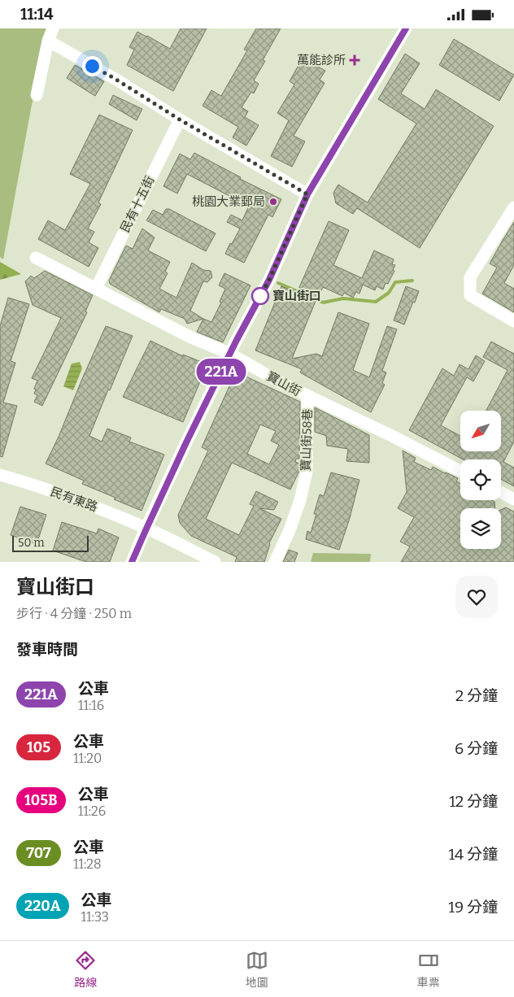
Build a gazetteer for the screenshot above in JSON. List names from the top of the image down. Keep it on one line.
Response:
{"streets":{"street":["民有十五街","寶山街","寶山街58巷","民有東路"]},"crossings":[["民有十五街","寶山街"],["寶山街","寶山街58巷"]],"places":{"health":["萬能診所"],"other":["桃園大業郵局","寶山街口"]},"lines":["bus line 221A"],"scale_bar":"50 m","north":"bottom left","page":{"status":"11:14","on_map":"221A","scale":"50 m","heading":[["寶山街口","步行 · 4 分鐘 · 250 m"],"發車時間"],"list":[{"mark":"221A","name":"公車","note":"11:16","value":"2 分鐘"},{"mark":"105","name":"公車","note":"11:20","value":"6 分鐘"},{"mark":"105B","name":"公車","note":"11:26","value":"12 分鐘"},{"mark":"707","name":"公車","note":"11:28","value":"14 分鐘"},{"mark":"220A","name":"公車","note":"11:33","value":"19 分鐘"}],"tabs":["路線","地圖","車票"]}}
